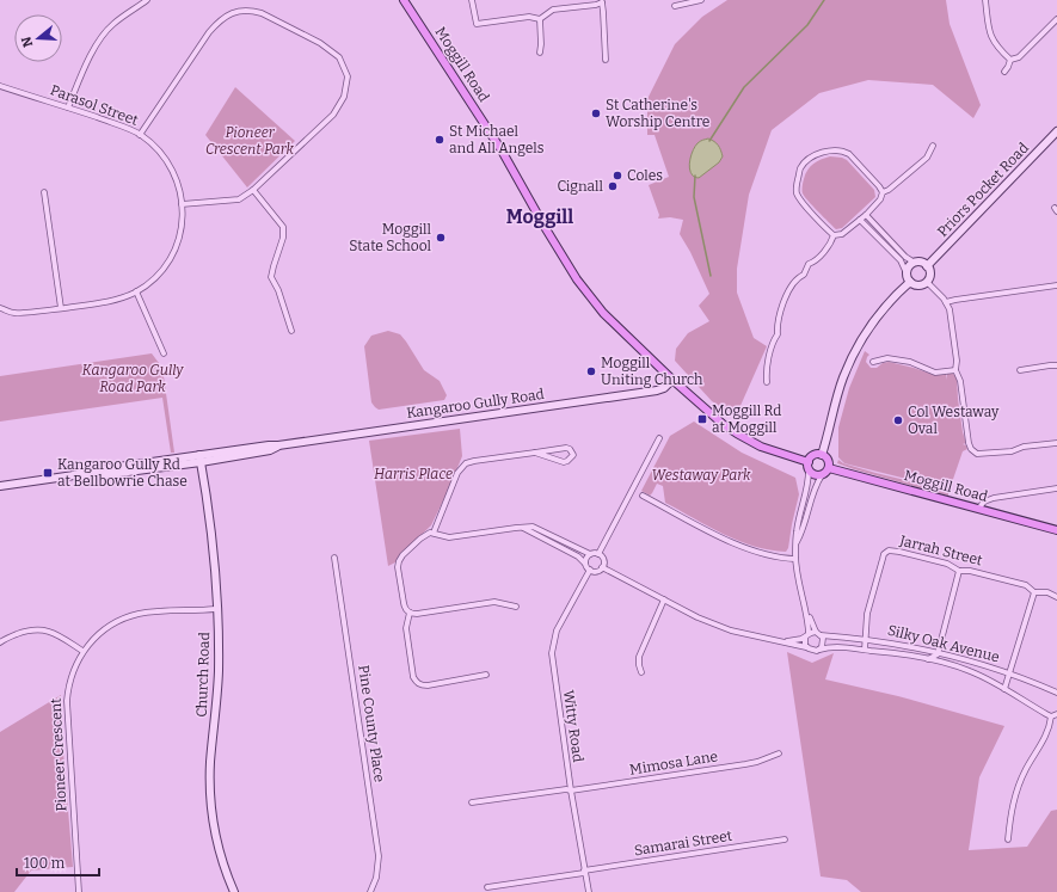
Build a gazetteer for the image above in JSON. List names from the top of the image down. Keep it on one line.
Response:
{"streets":{"main road":["Moggill Road","Priors Pocket Road","Kangaroo Gully Road","Church Road"],"street":["Parasol Street","Jarrah Street","Silky Oak Avenue","Pine County Place","Witty Road","Pioneer Crescent","Mimosa Lane","Samarai Street"]},"crossings":[["Moggill Road","Kangaroo Gully Road"],["Kangaroo Gully Road","Church Road"],["Jarrah Street","Silky Oak Avenue"],["Silky Oak Avenue","Witty Road"],["Church Road","Pioneer Crescent"],["Witty Road","Mimosa Lane"],["Witty Road","Samarai Street"]],"districts":["Moggill"],"parks":["Pioneer Crescent Park","Kangaroo Gully Road Park","Harris Place","Westaway Park"],"places":{"other":["St Catherine's Worship Centre","St Michael and All Angels","Coles","Cignall","Moggill State School","Moggill Uniting Church","Col Westaway Oval"],"transit":["Moggill Rd at Moggill","Kangaroo Gully Rd at Bellbowrie Chase"]},"scale_bar":"100 m","north":"left"}
